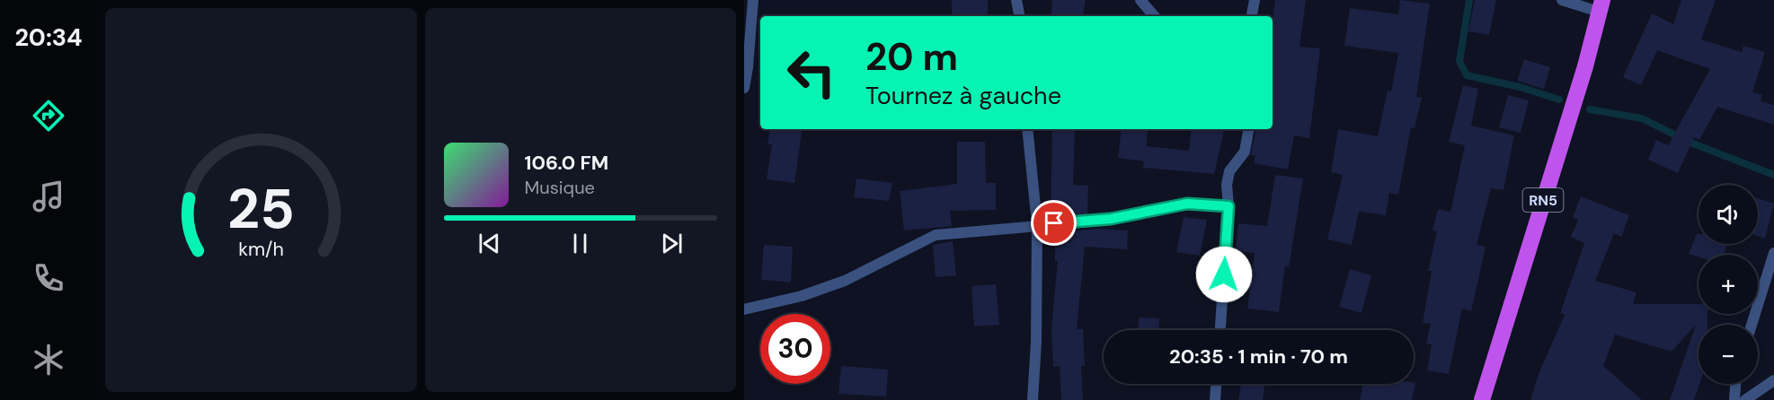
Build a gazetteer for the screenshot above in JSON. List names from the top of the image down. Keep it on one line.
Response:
{"streets":{"highway":["RN5"]},"page":{"tabs":"20:34","turn":["20 m","Tournez à gauche"],"song":["106.0 FM","Musique"],"map_buttons":["+","−"],"limit":"30","trip":"20:35 · 1 min · 70 m","gauge":["25","km/h"]}}
